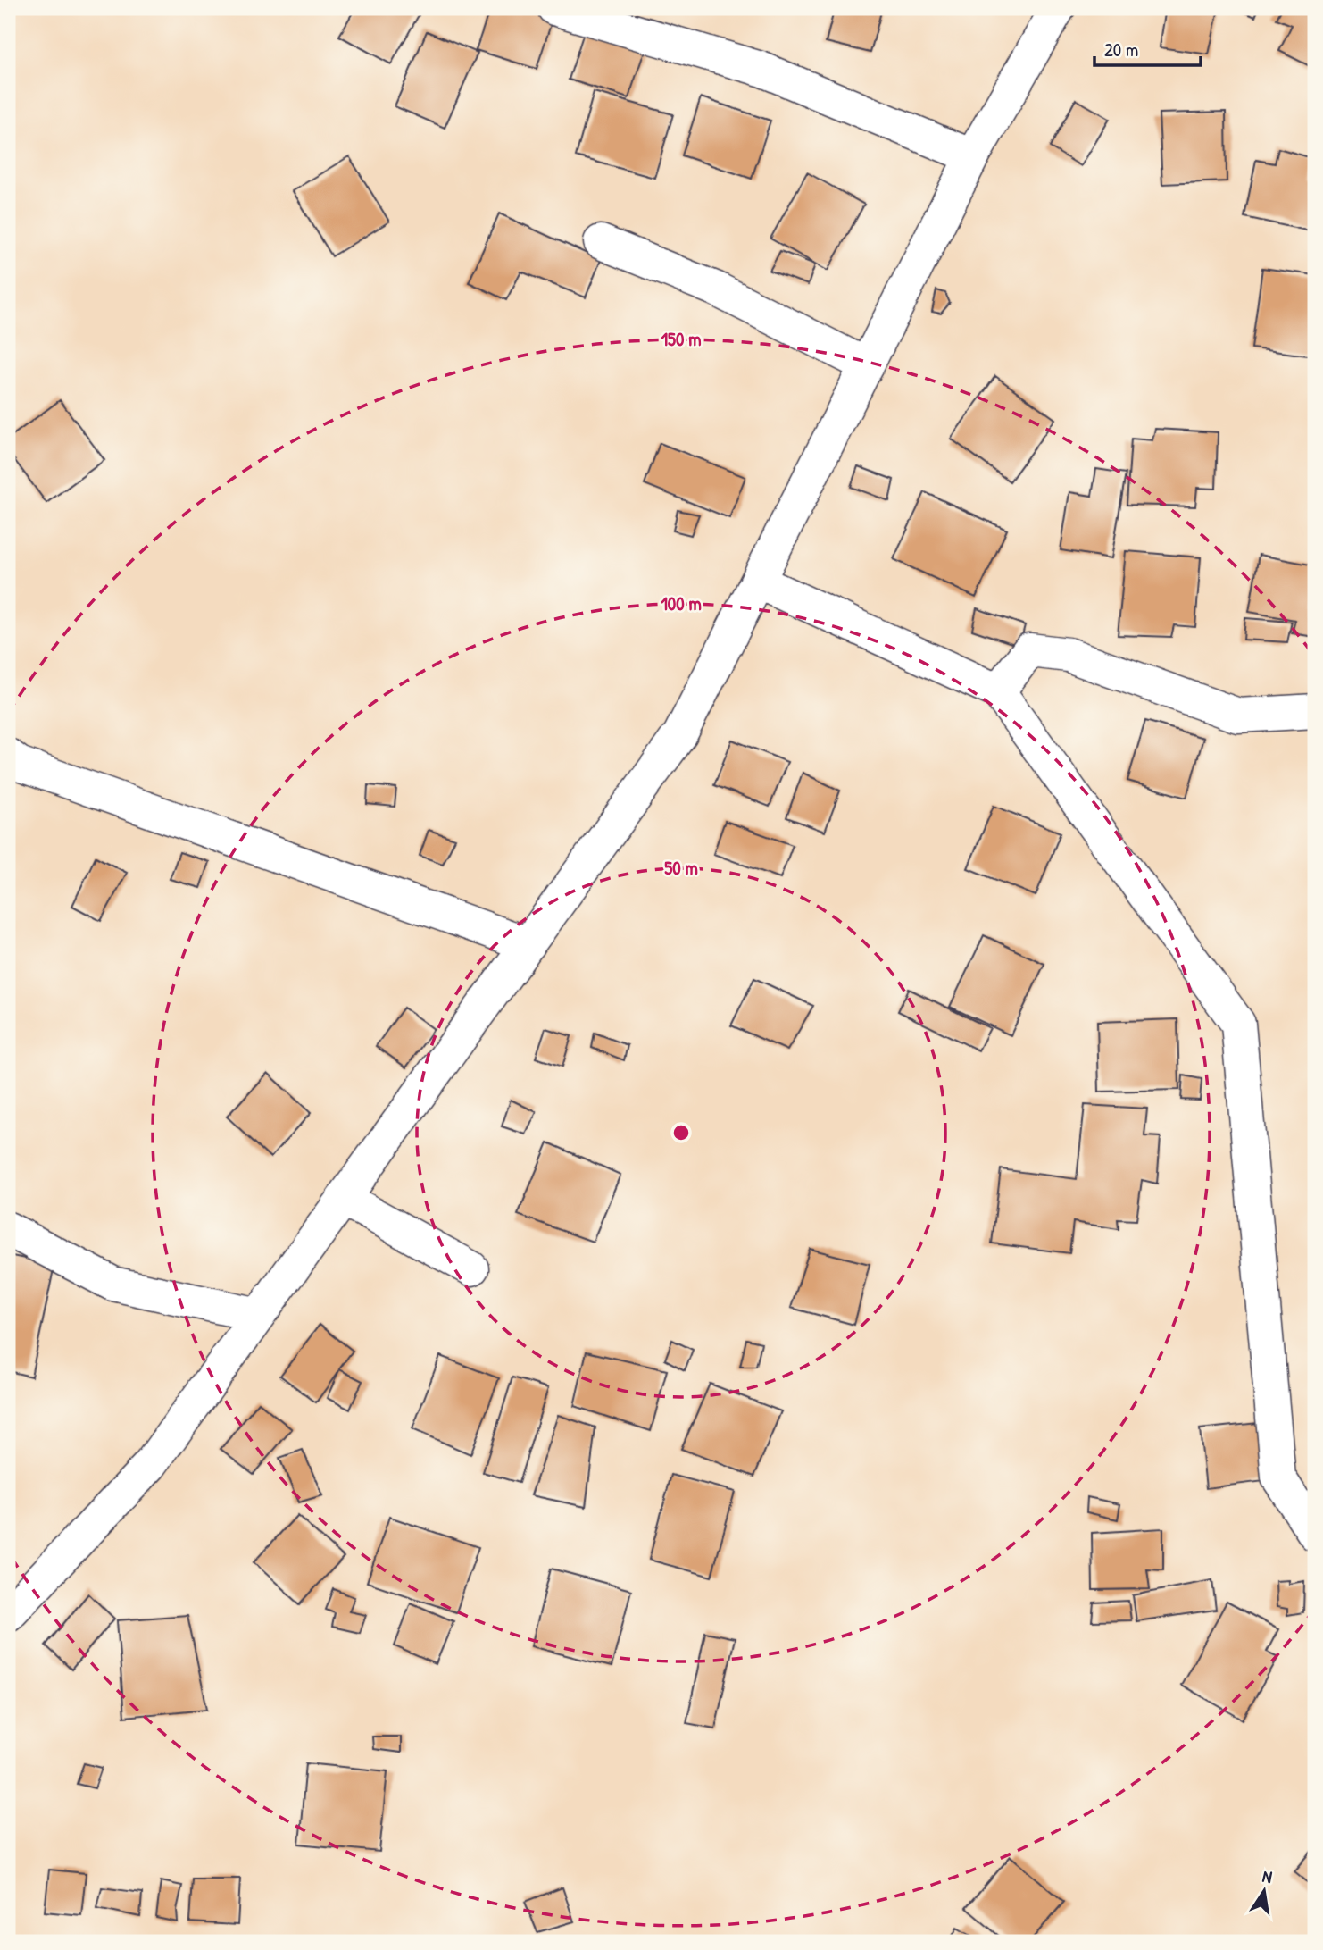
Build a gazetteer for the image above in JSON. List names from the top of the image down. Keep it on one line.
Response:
{"scale_bar":"20 m","north":"top","rings":["150 m","100 m","50 m"]}
